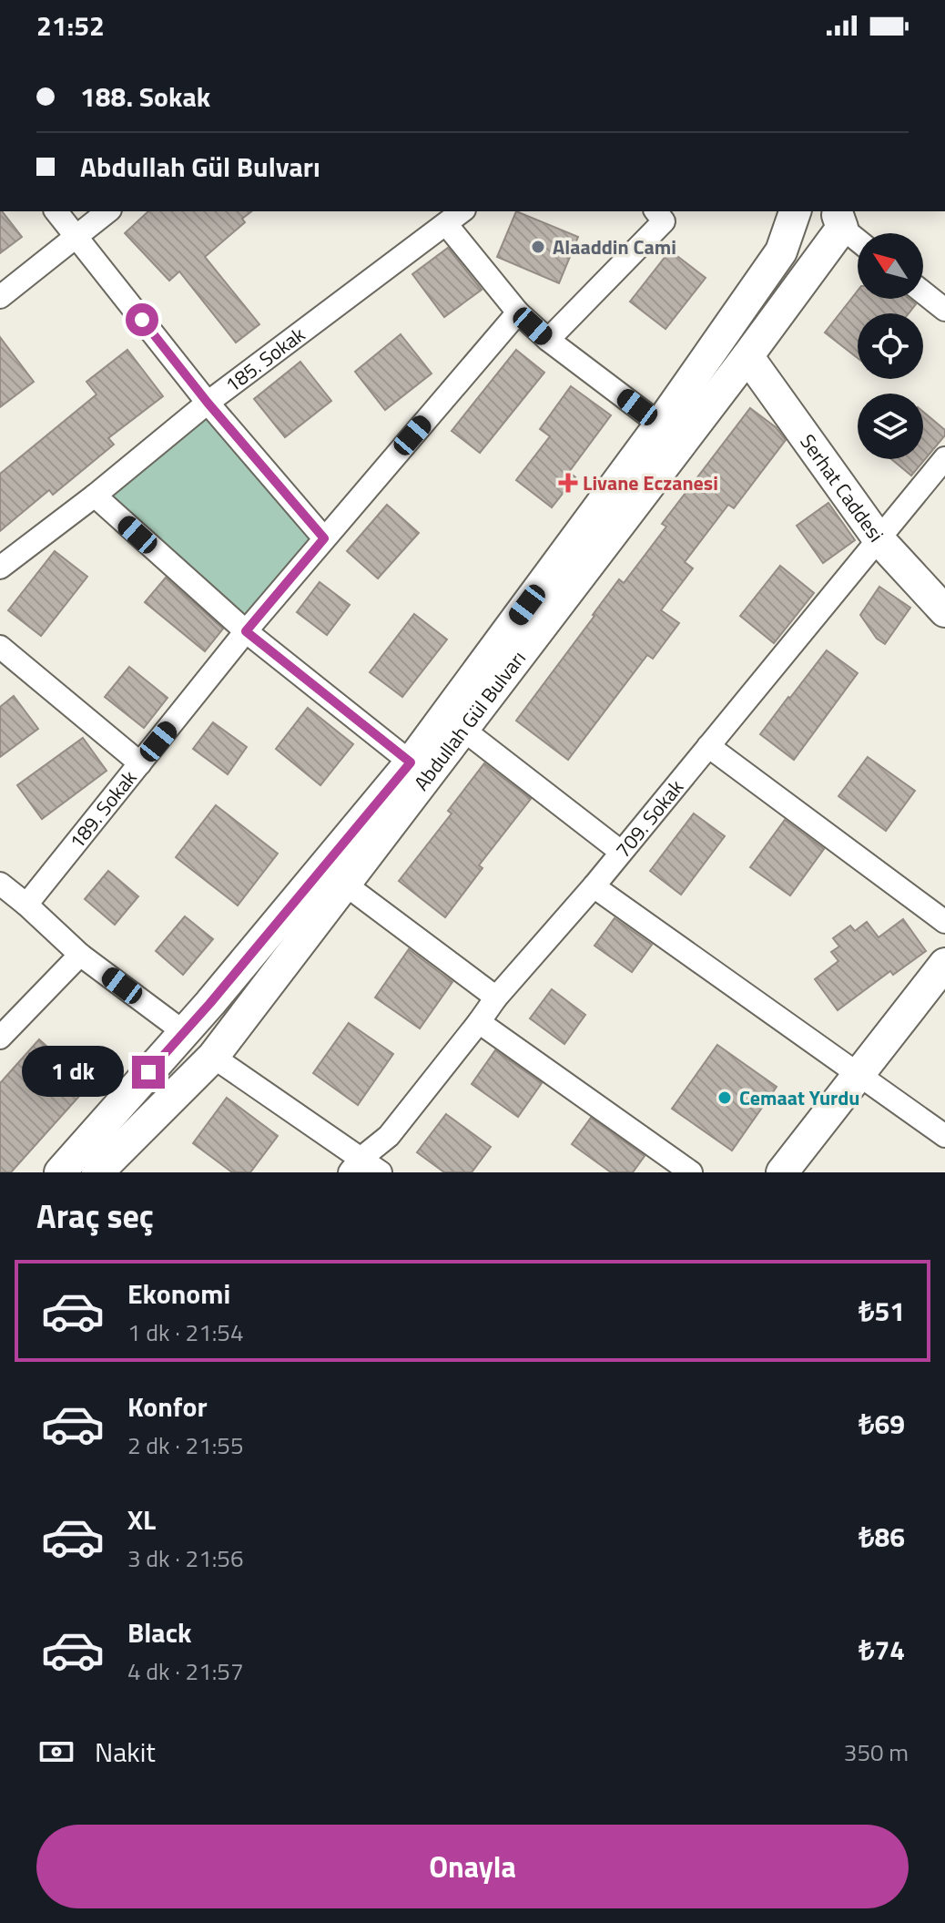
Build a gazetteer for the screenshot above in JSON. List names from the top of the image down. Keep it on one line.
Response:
{"streets":{"main road":["Serhat Caddesi","Abdullah Gül Bulvarı"],"street":["185. Sokak","189. Sokak","709. Sokak"]},"crossings":[["Serhat Caddesi","Abdullah Gül Bulvarı"],["Serhat Caddesi","709. Sokak"]],"places":{"other":["Alaaddin Cami","Cemaat Yurdu"],"health":["Livane Eczanesi"]},"north":"top left","page":{"status":"21:52","banner":["188. Sokak","Abdullah Gül Bulvarı"],"bubble":"1 dk","heading":"Araç seç","list":[{"name":"Ekonomi","note":"1 dk · 21:54","value":"₺51"},{"name":"Konfor","note":"2 dk · 21:55","value":"₺69"},{"name":"XL","note":"3 dk · 21:56","value":"₺86"},{"name":"Black","note":"4 dk · 21:57","value":"₺74"}],"pay":["Nakit","350 m"],"buttons":"Onayla"}}
